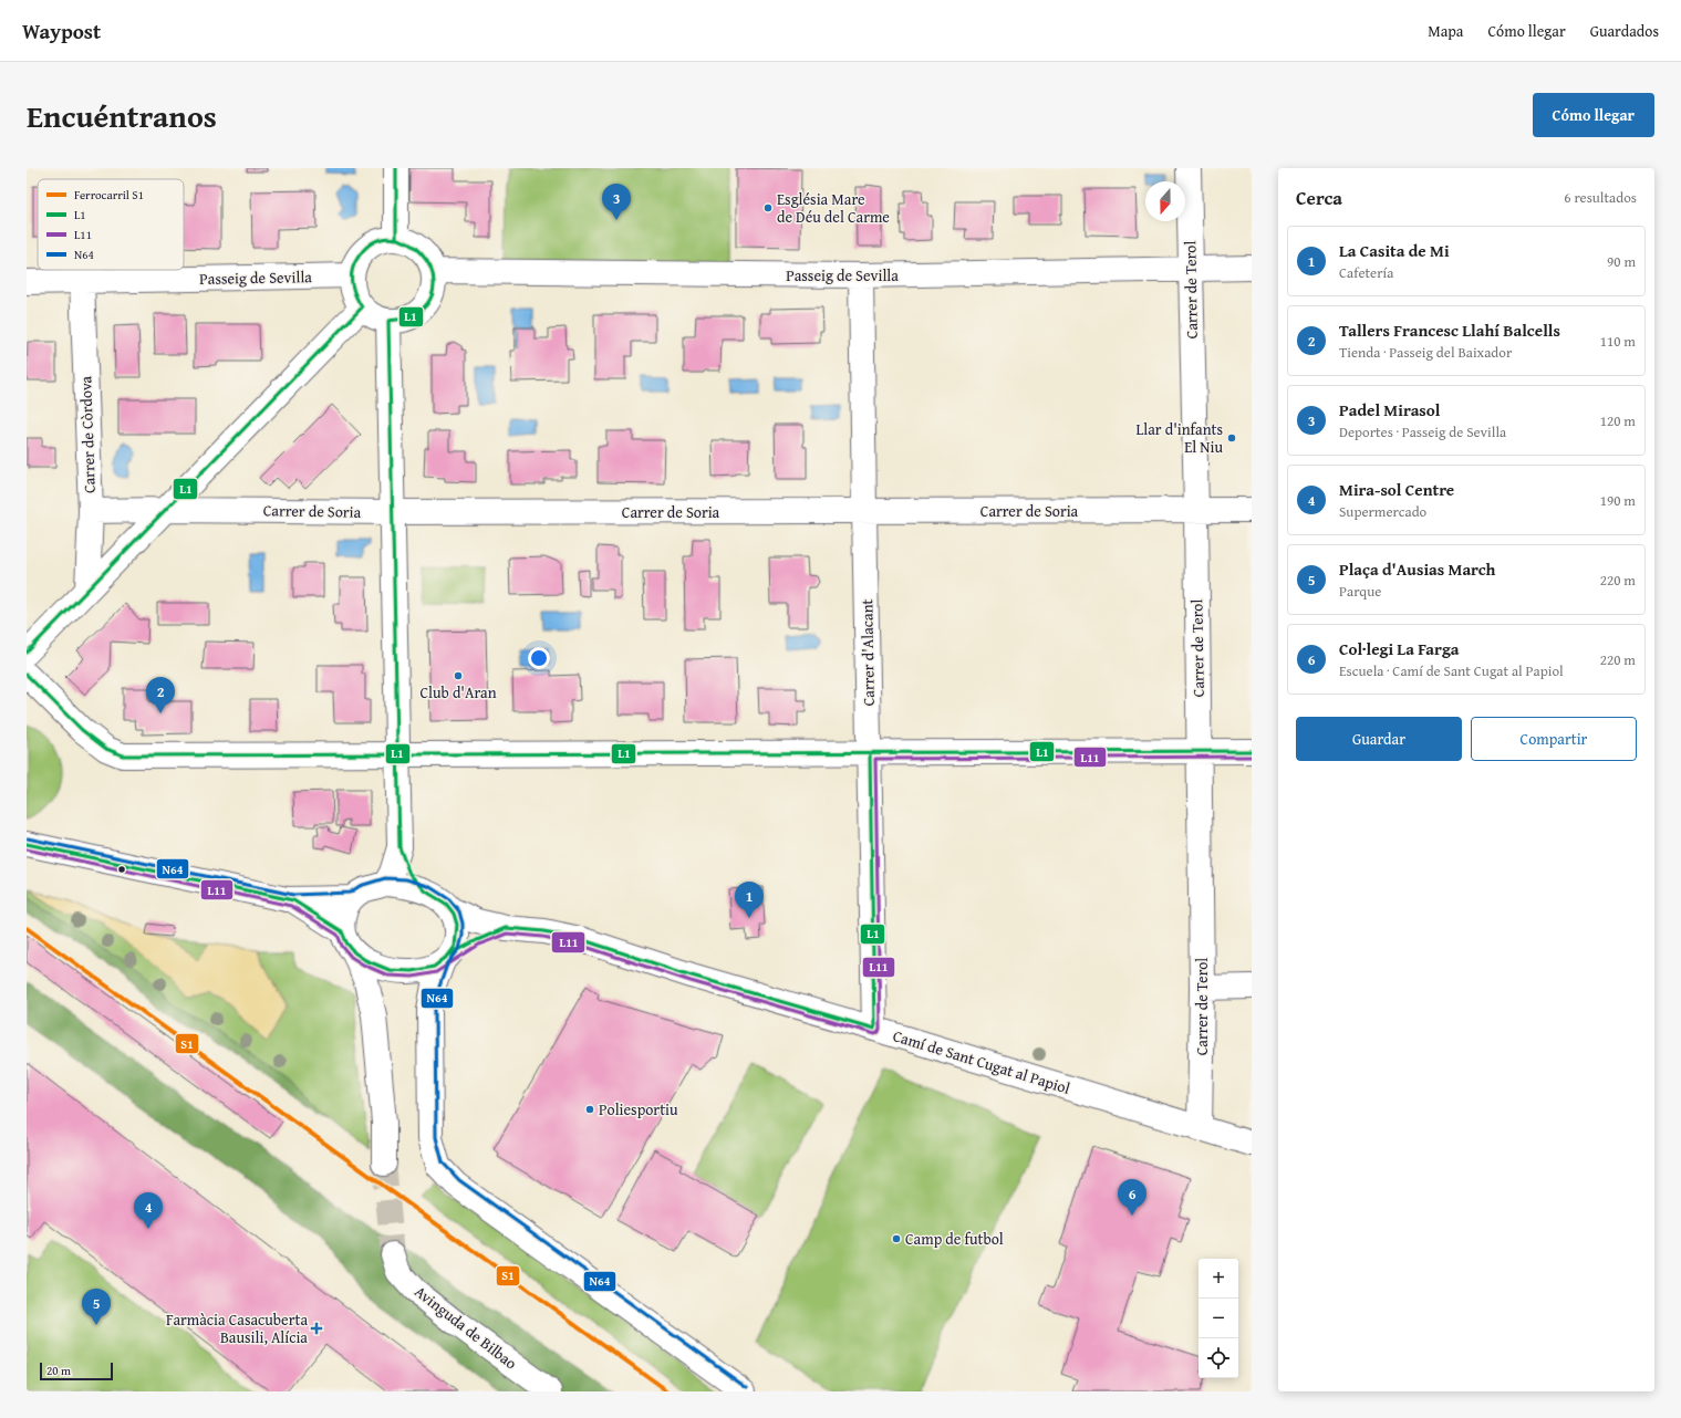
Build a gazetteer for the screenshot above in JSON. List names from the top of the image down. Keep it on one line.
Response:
{"streets":{"street":["Passeig de Sevilla","Carrer de Terol","Carrer de Còrdova","Carrer de Soria","Carrer d'Alacant","Camí de Sant Cugat al Papiol","Avinguda de Bilbao"]},"crossings":[["Passeig de Sevilla","Carrer de Terol"],["Passeig de Sevilla","Carrer de Còrdova"],["Passeig de Sevilla","Carrer d'Alacant"],["Carrer de Terol","Carrer de Soria"],["Carrer de Terol","Camí de Sant Cugat al Papiol"],["Carrer de Còrdova","Carrer de Soria"],["Carrer de Soria","Carrer d'Alacant"],["Carrer d'Alacant","Camí de Sant Cugat al Papiol"]],"places":{"other":["Església Mare de Déu del Carme","Llar d'infants El Niu","Club d'Aran","Poliesportiu","Camp de futbol"],"health":["Farmàcia Casacuberta Bausili, Alícia"]},"lines":["transit line L1","transit line L11","transit line N64","rail line S1"],"legend":["Ferrocarril S1","L1","L11","N64"],"scale_bar":"20 m","north":"bottom","page":{"header":"Waypost","nav":["Mapa","Cómo llegar","Guardados"],"title":"Encuéntranos","buttons":["Cómo llegar",["Guardar","Compartir"]],"heading":["Cerca","6 resultados"],"pins":["3","2","1","6","4","5"],"list":[{"mark":"1","name":"La Casita de Mi","note":"Cafetería","value":"90 m"},{"mark":"2","name":"Tallers Francesc Llahí Balcells","note":"Tienda · Passeig del Baixador","value":"110 m"},{"mark":"3","name":"Padel Mirasol","note":"Deportes · Passeig de Sevilla","value":"120 m"},{"mark":"4","name":"Mira-sol Centre","note":"Supermercado","value":"190 m"},{"mark":"5","name":"Plaça d'Ausias March","note":"Parque","value":"220 m"},{"mark":"6","name":"Col·legi La Farga","note":"Escuela · Camí de Sant Cugat al Papiol","value":"220 m"}],"map_buttons":["+","−"],"scale":"20 m"}}
